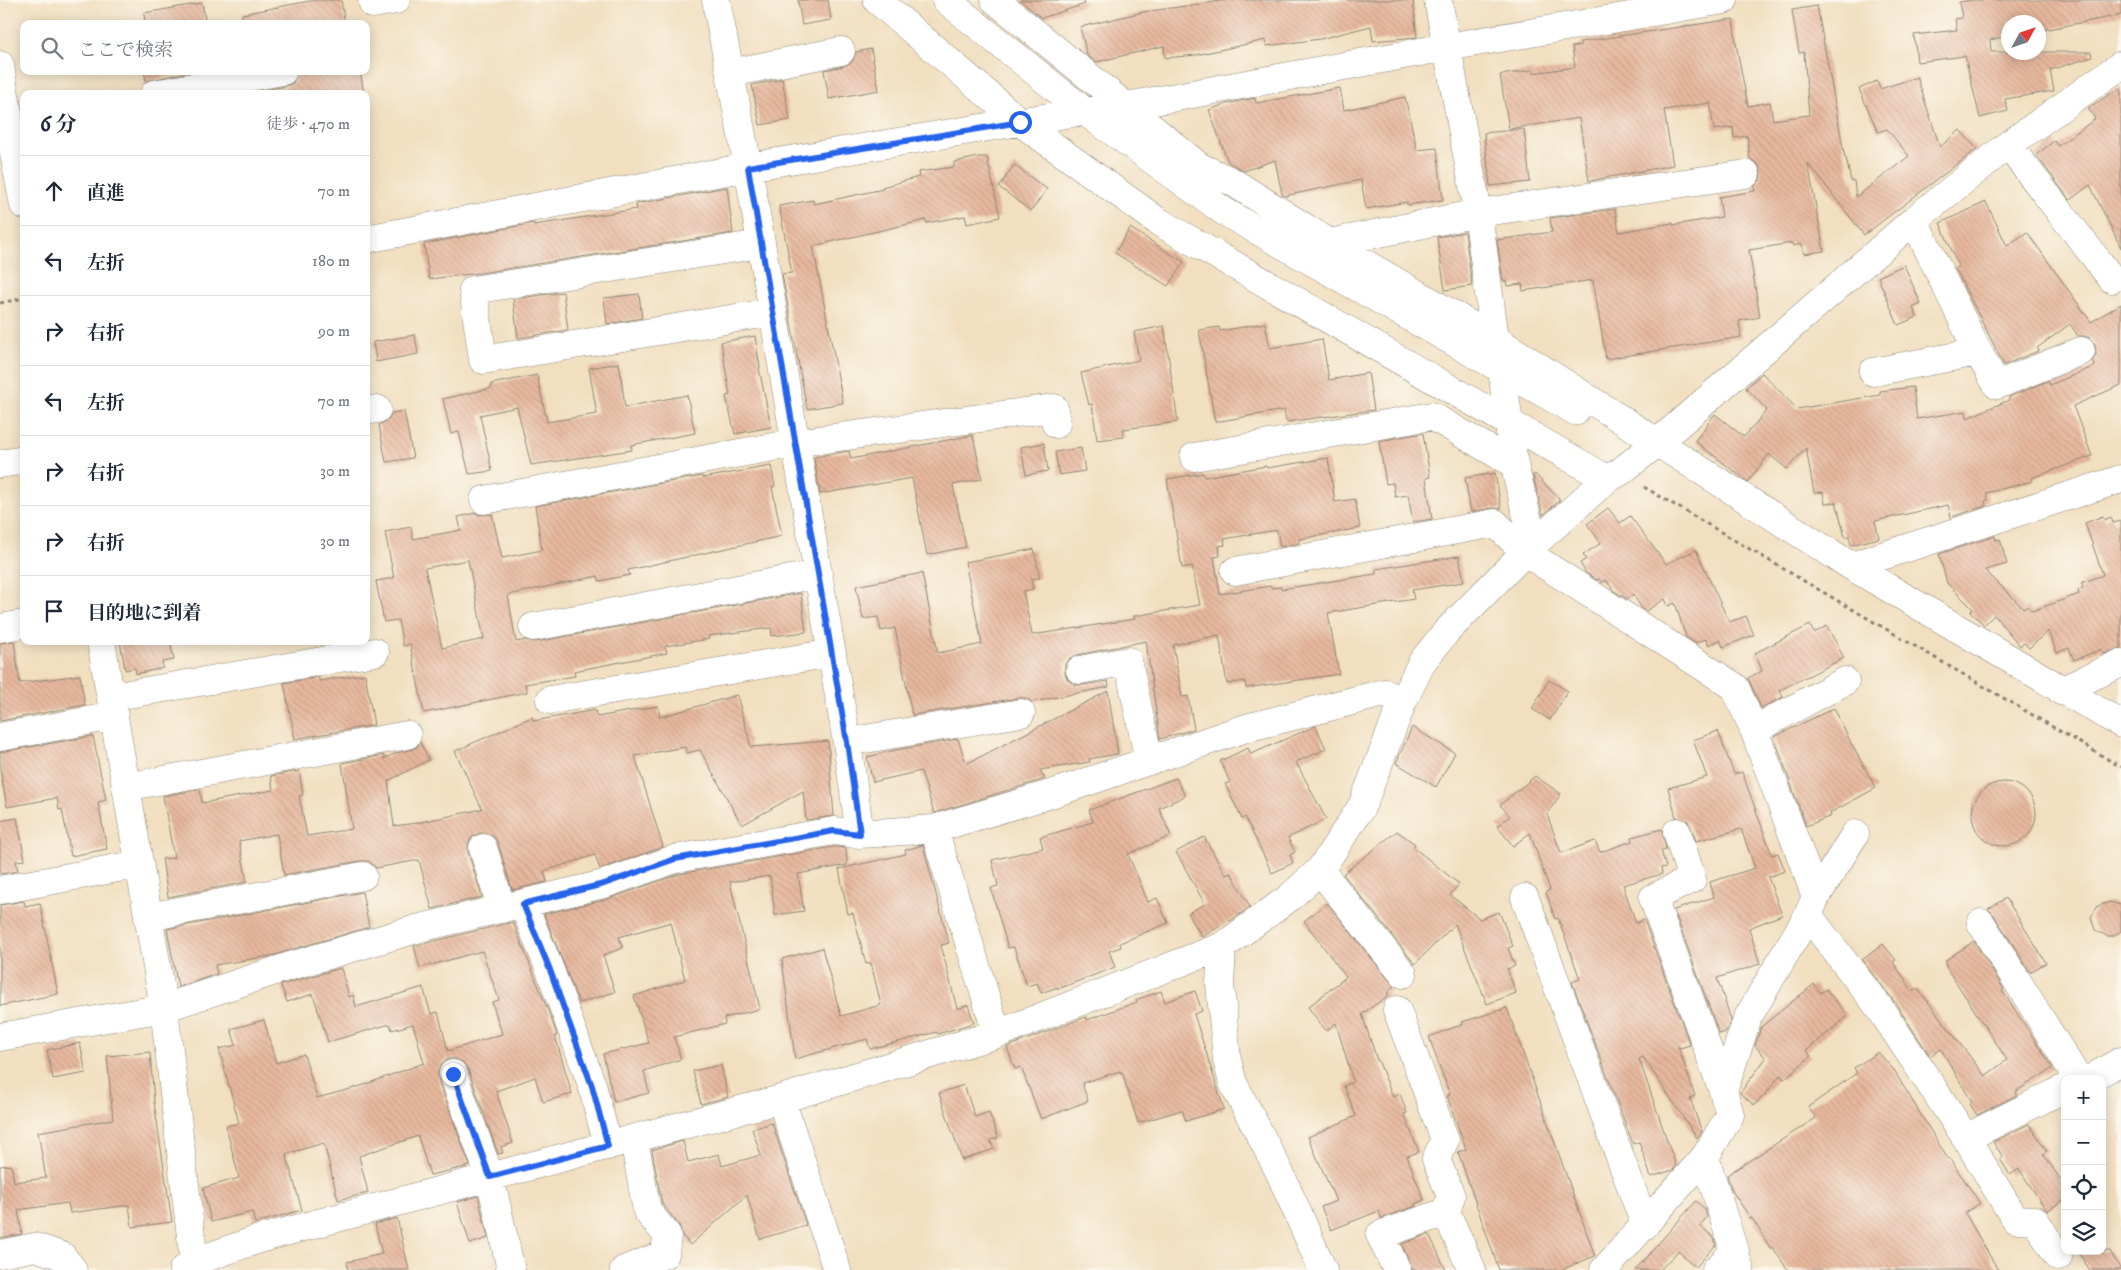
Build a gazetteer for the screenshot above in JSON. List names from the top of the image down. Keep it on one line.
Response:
{"north":"top right","page":{"search":"ここで検索","heading":["6 分","徒歩 · 470 m"],"list":[["直進","70 m"],["左折","180 m"],["右折","90 m"],["左折","70 m"],["右折","30 m"],["右折","30 m"],"目的地に到着"],"map_buttons":["+","−"]}}
